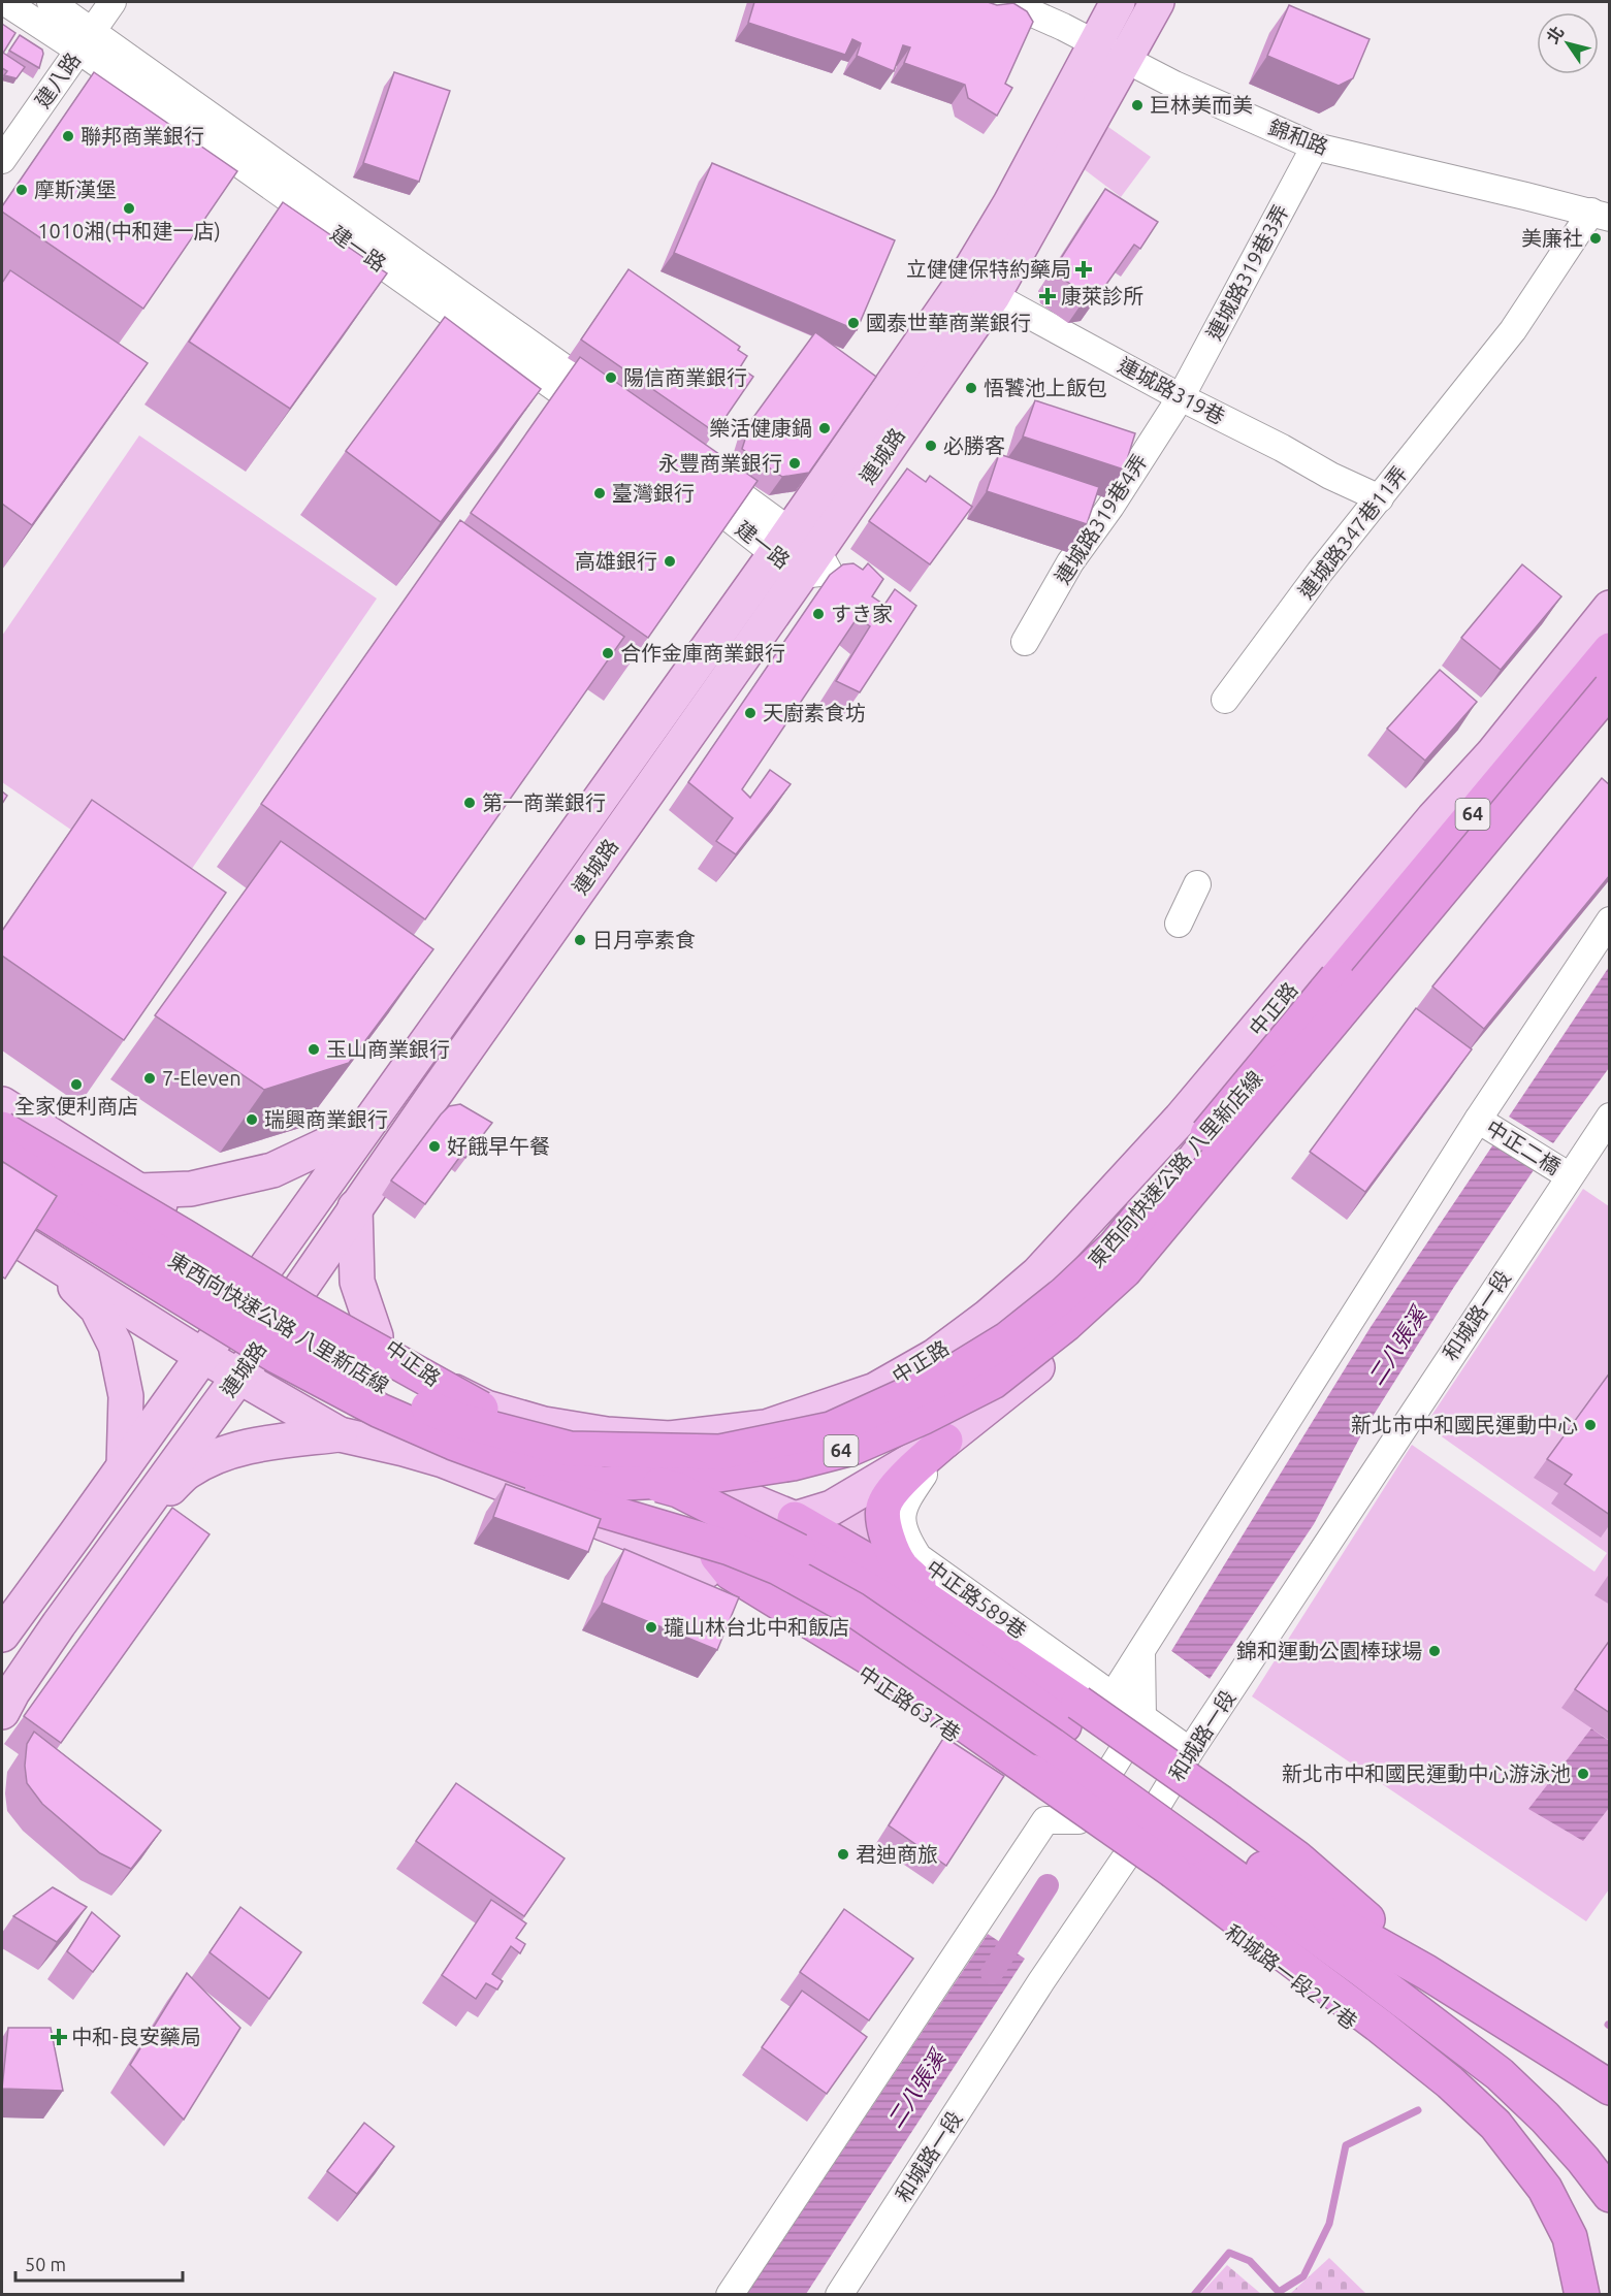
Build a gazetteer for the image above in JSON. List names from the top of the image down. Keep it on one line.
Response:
{"streets":{"highway":["64","東西向快速公路 八里新店線"],"main road":["連城路","中正路"],"street":["建八路","錦和路","建一路","連城路319巷3弄","連城路319巷","連城路319巷4弄","連城路347巷11弄","中正二橋","和城路一段","中正路589巷","中正路637巷","和城路一段217巷"]},"crossings":[["建八路","建一路"],["錦和路","連城路319巷3弄"],["錦和路","連城路"],["錦和路","連城路347巷11弄"],["建一路","連城路"],["連城路319巷3弄","連城路319巷"],["連城路319巷3弄","連城路319巷4弄"],["連城路319巷","連城路"],["連城路319巷","連城路319巷4弄"],["連城路319巷","連城路347巷11弄"],["連城路","中正路"],["中正二橋","和城路一段"],["和城路一段","中正路589巷"],["和城路一段","中正路637巷"],["和城路一段","和城路一段217巷"],["中正路637巷","和城路一段217巷"]],"water":["二八張溪"],"places":{"other":["巨林美而美","聯邦商業銀行","摩斯漢堡","1010湘(中和建一店)","美廉社","國泰世華商業銀行","陽信商業銀行","悟饕池上飯包","樂活健康鍋","必勝客","永豐商業銀行","臺灣銀行","高雄銀行","すき家","合作金庫商業銀行","天廚素食坊","第一商業銀行","日月亭素食","玉山商業銀行","7-Eleven","全家便利商店","瑞興商業銀行","好餓早午餐","新北市中和國民運動中心","瓏山林台北中和飯店","錦和運動公園棒球場","新北市中和國民運動中心游泳池","君迪商旅"],"health":["立健健保特約藥局","康萊診所","中和-良安藥局"]},"scale_bar":"50 m","north":"top left"}
